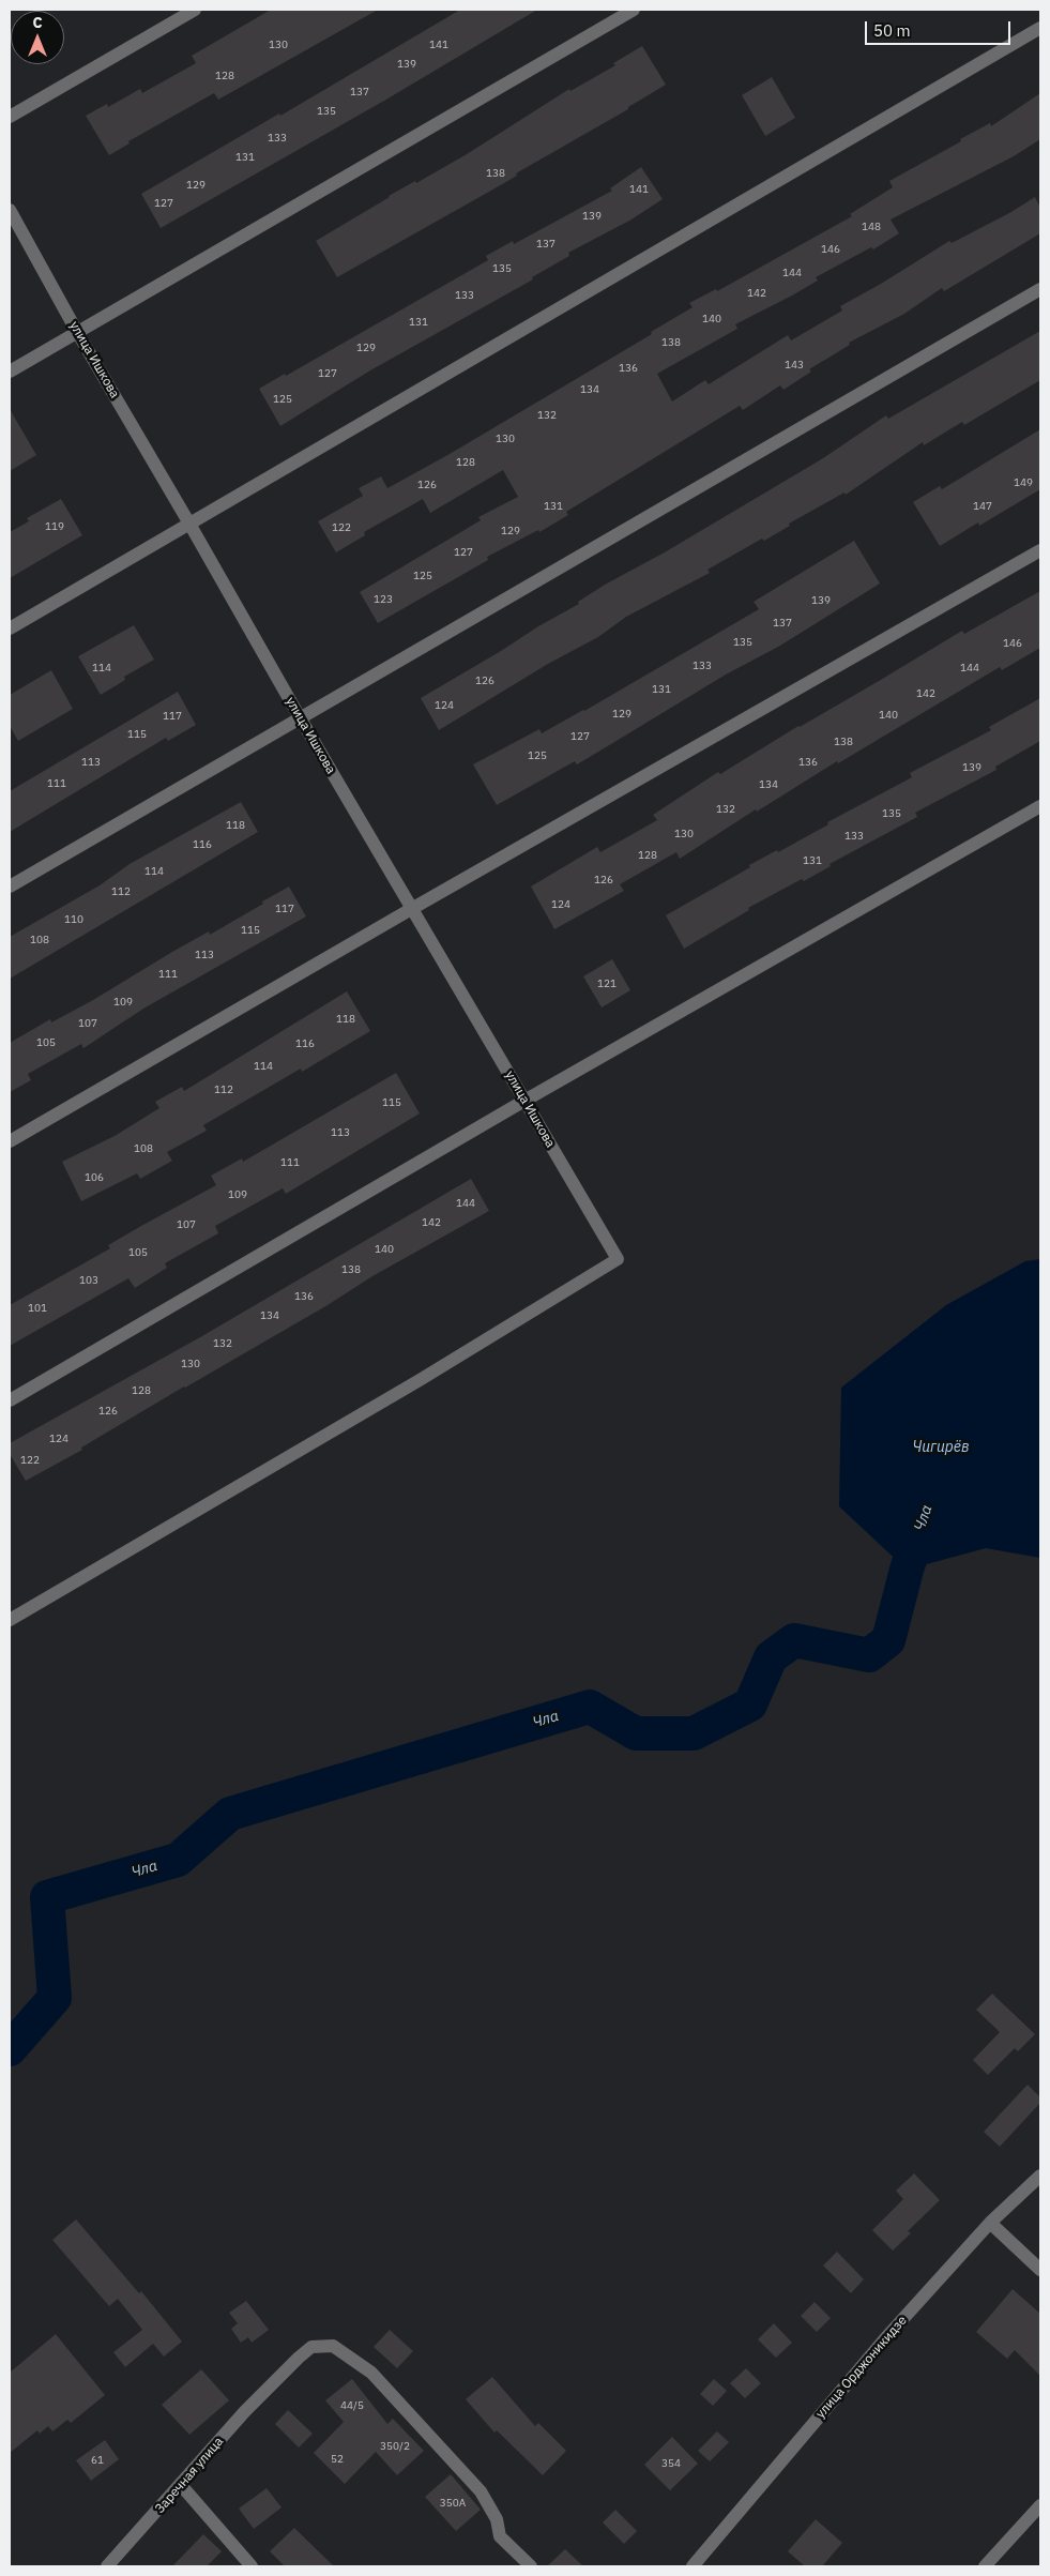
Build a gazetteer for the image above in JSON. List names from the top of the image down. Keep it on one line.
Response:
{"streets":{"street":["улица Ишкова","улица Орджоникидзе","Заречная улица"]},"water":["Чигирёв","Чла"],"house_numbers":["130","141","139","128","137","135","133","131","138","129","141","127","139","148","137","146","135","144","142","133","140","131","138","129","143","136","127","134","125","132","130","128","149","126","131","147","119","122","129","127","125","123","139","137","135","146","133","114","144","126","131","142","124","129","140","117","115","127","138","125","113","136","139","111","134","132","135","118","130","133","116","128","131","114","126","112","124","117","110","115","108","113","111","121","109","118","107","105","116","114","112","115","113","108","111","106","109","144","142","107","140","105","138","103","136","101","134","132","130","128","126","124","122","44/5","350/2","52","61","354","350А"],"scale_bar":"50 m","north":"top"}
